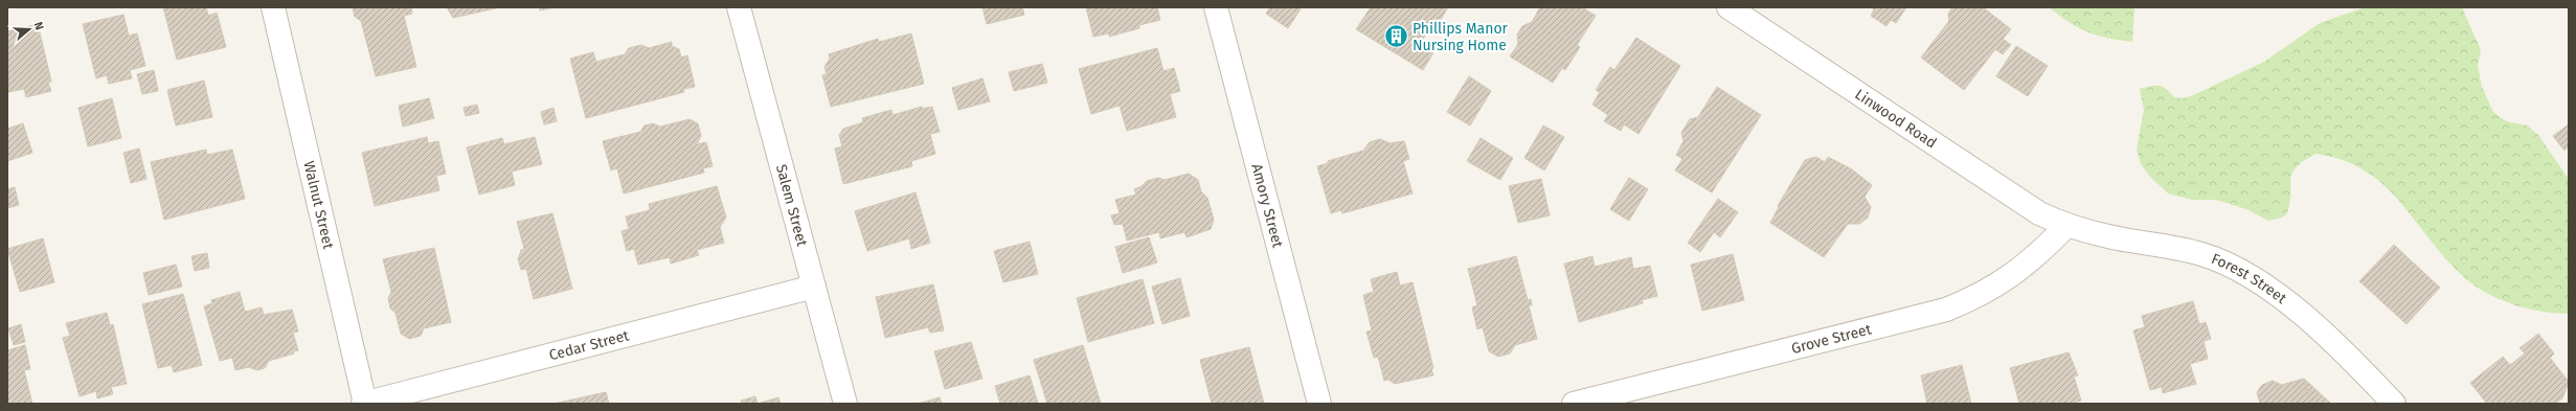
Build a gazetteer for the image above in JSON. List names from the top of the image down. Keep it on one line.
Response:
{"streets":{"street":["Linwood Road","Walnut Street","Salem Street","Amory Street","Forest Street","Grove Street","Cedar Street"]},"crossings":[["Linwood Road","Forest Street"],["Linwood Road","Grove Street"],["Walnut Street","Cedar Street"],["Salem Street","Cedar Street"],["Forest Street","Grove Street"]],"places":{"building":["Phillips Manor Nursing Home"]},"north":"right"}
